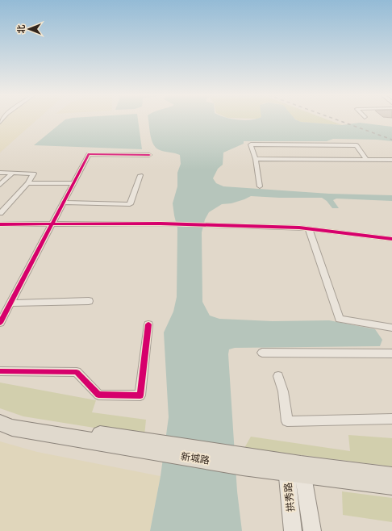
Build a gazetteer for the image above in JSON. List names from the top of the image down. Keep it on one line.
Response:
{"streets":{"main road":["新城路","拱秀路"]},"crossings":[["新城路","拱秀路"]],"north":"left"}
